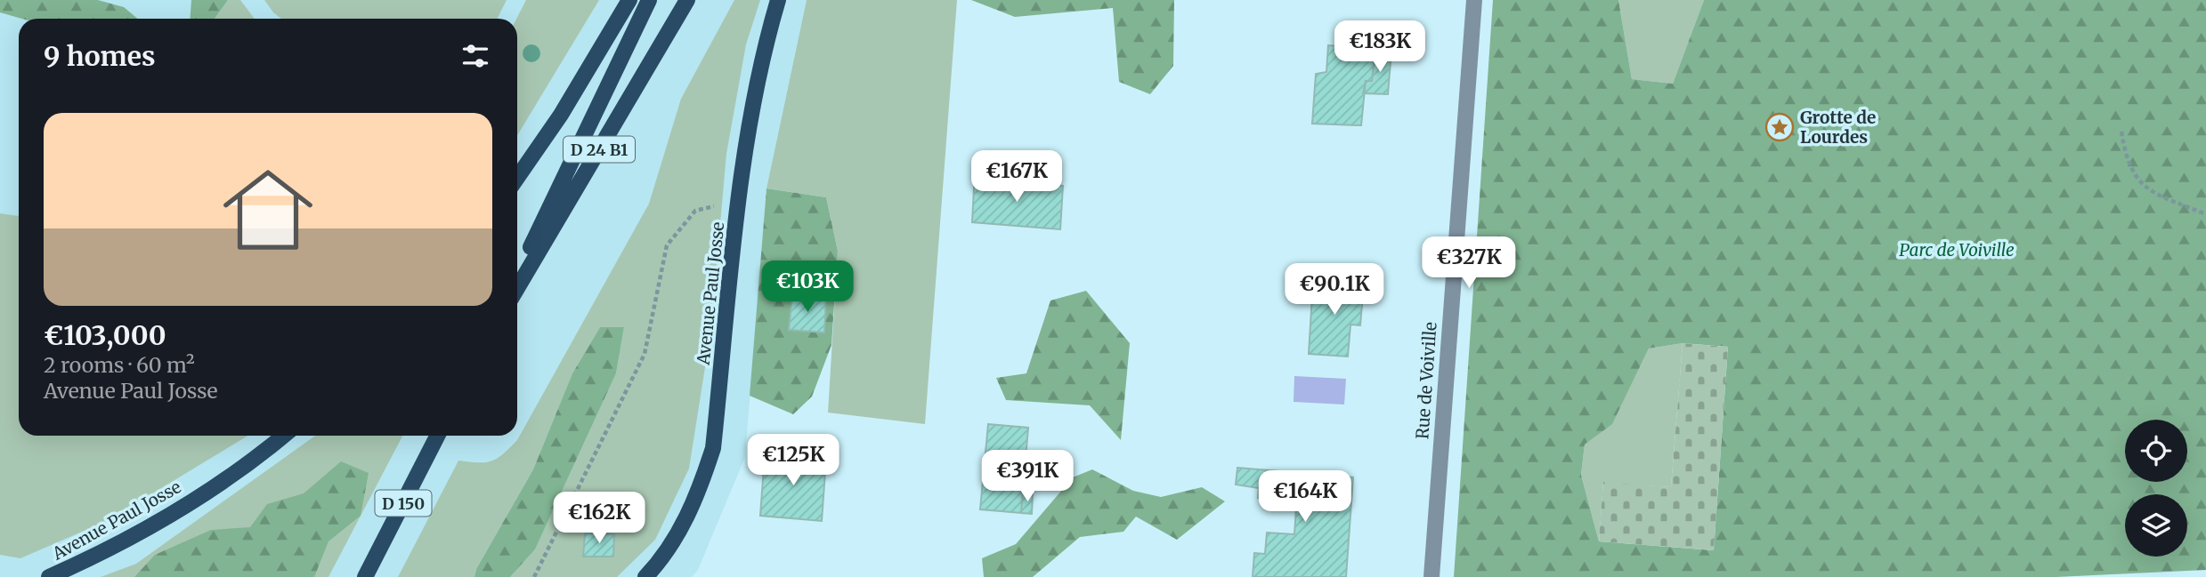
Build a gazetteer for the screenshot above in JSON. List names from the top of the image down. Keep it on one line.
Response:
{"streets":{"main road":["D 24 B1","Avenue Paul Josse","D 150"],"street":["Rue de Voiville"]},"parks":["Parc de Voiville"],"places":{"place":["Grotte de Lourdes"]},"page":{"heading":"9 homes","price":["€183K","€167K","€327K","€103K","€90.1K","€125K","€391K","€164K","€162K"],"list":[{"name":"€103,000","note":"2 rooms · 60 m² · Avenue Paul Josse"}]}}
